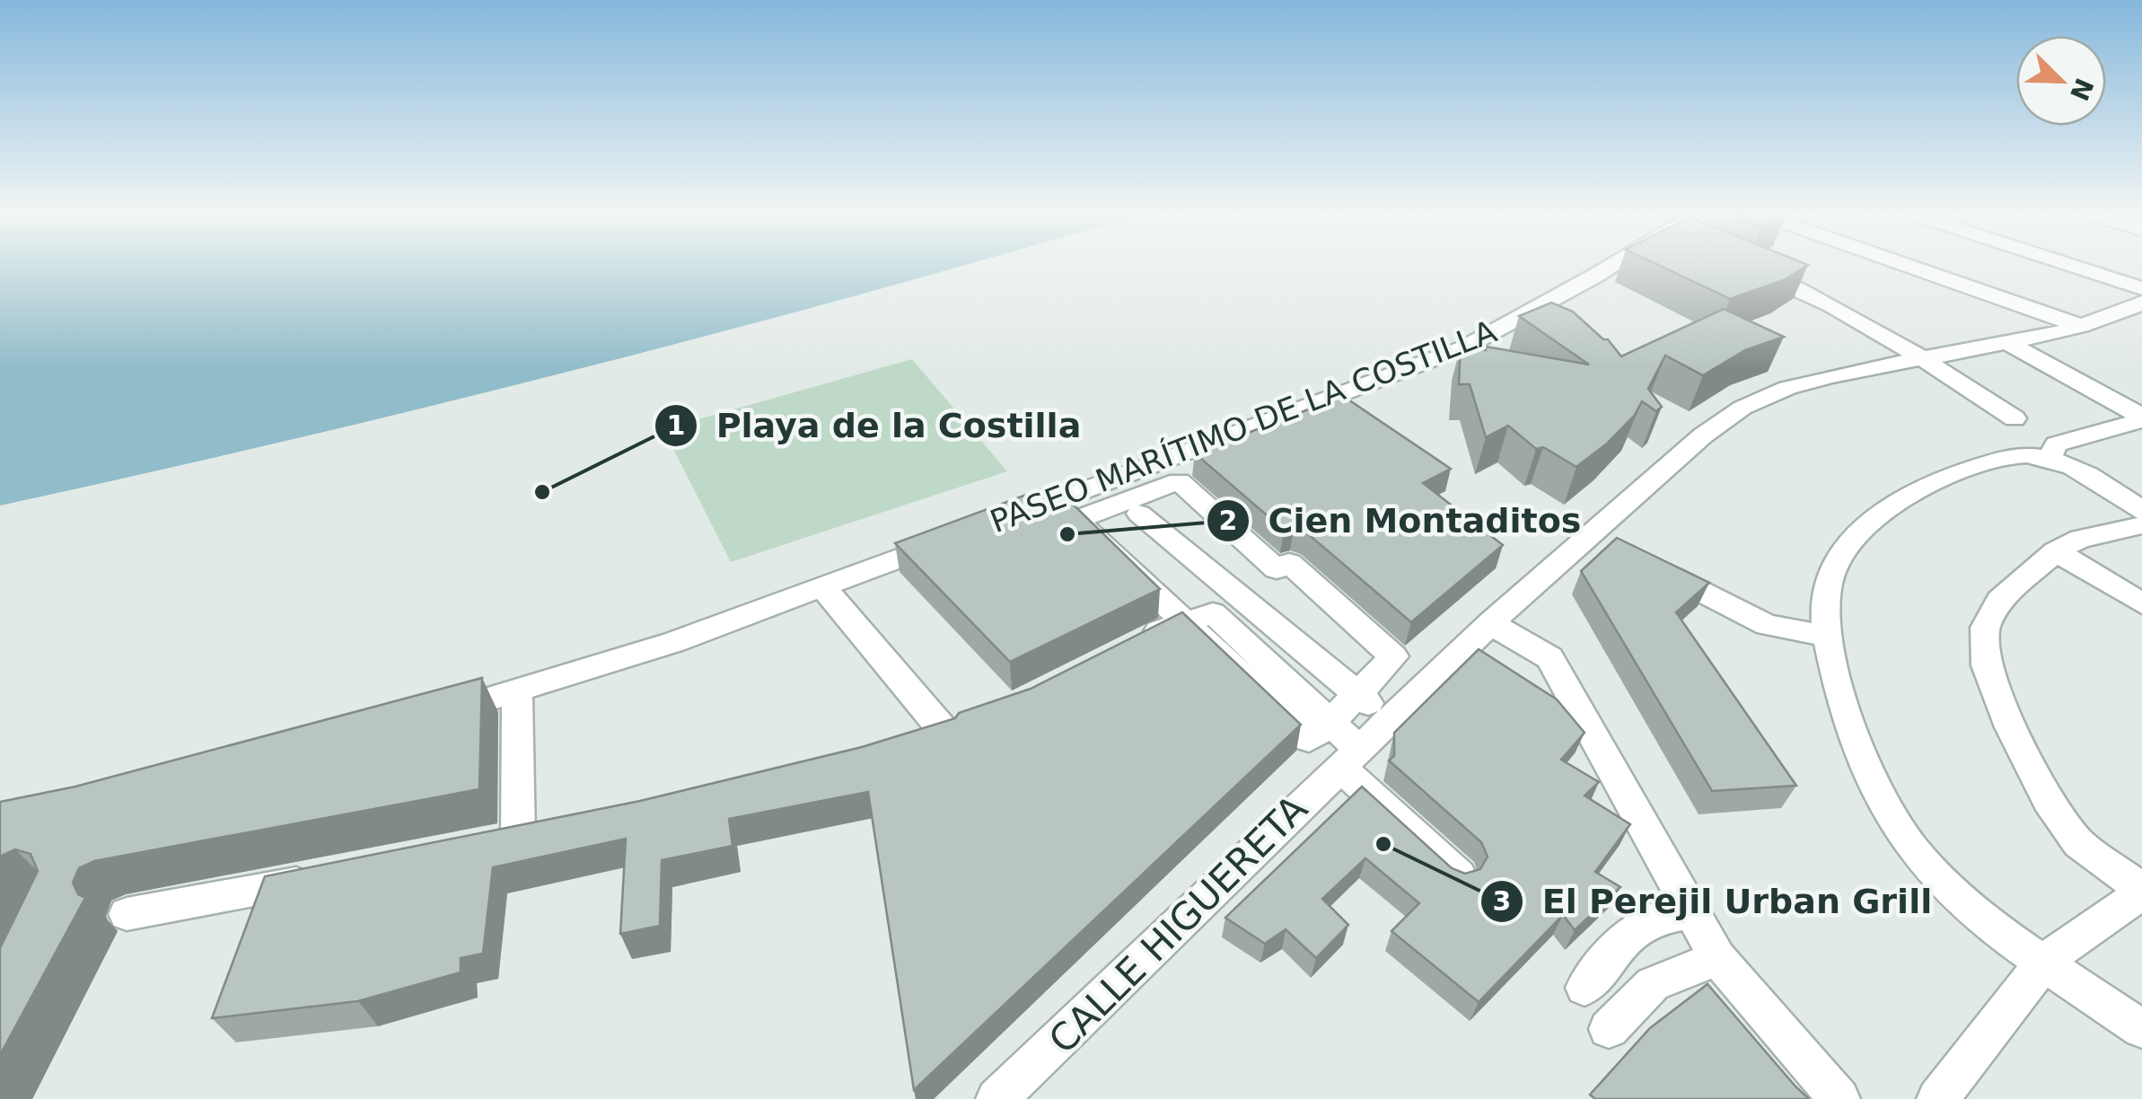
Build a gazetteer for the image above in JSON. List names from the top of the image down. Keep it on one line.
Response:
{"streets":{"street":["PASEO MARÍTIMO DE LA COSTILLA","CALLE HIGUERETA"]},"places":["Playa de la Costilla","Cien Montaditos","El Perejil Urban Grill"],"north":"bottom right"}
